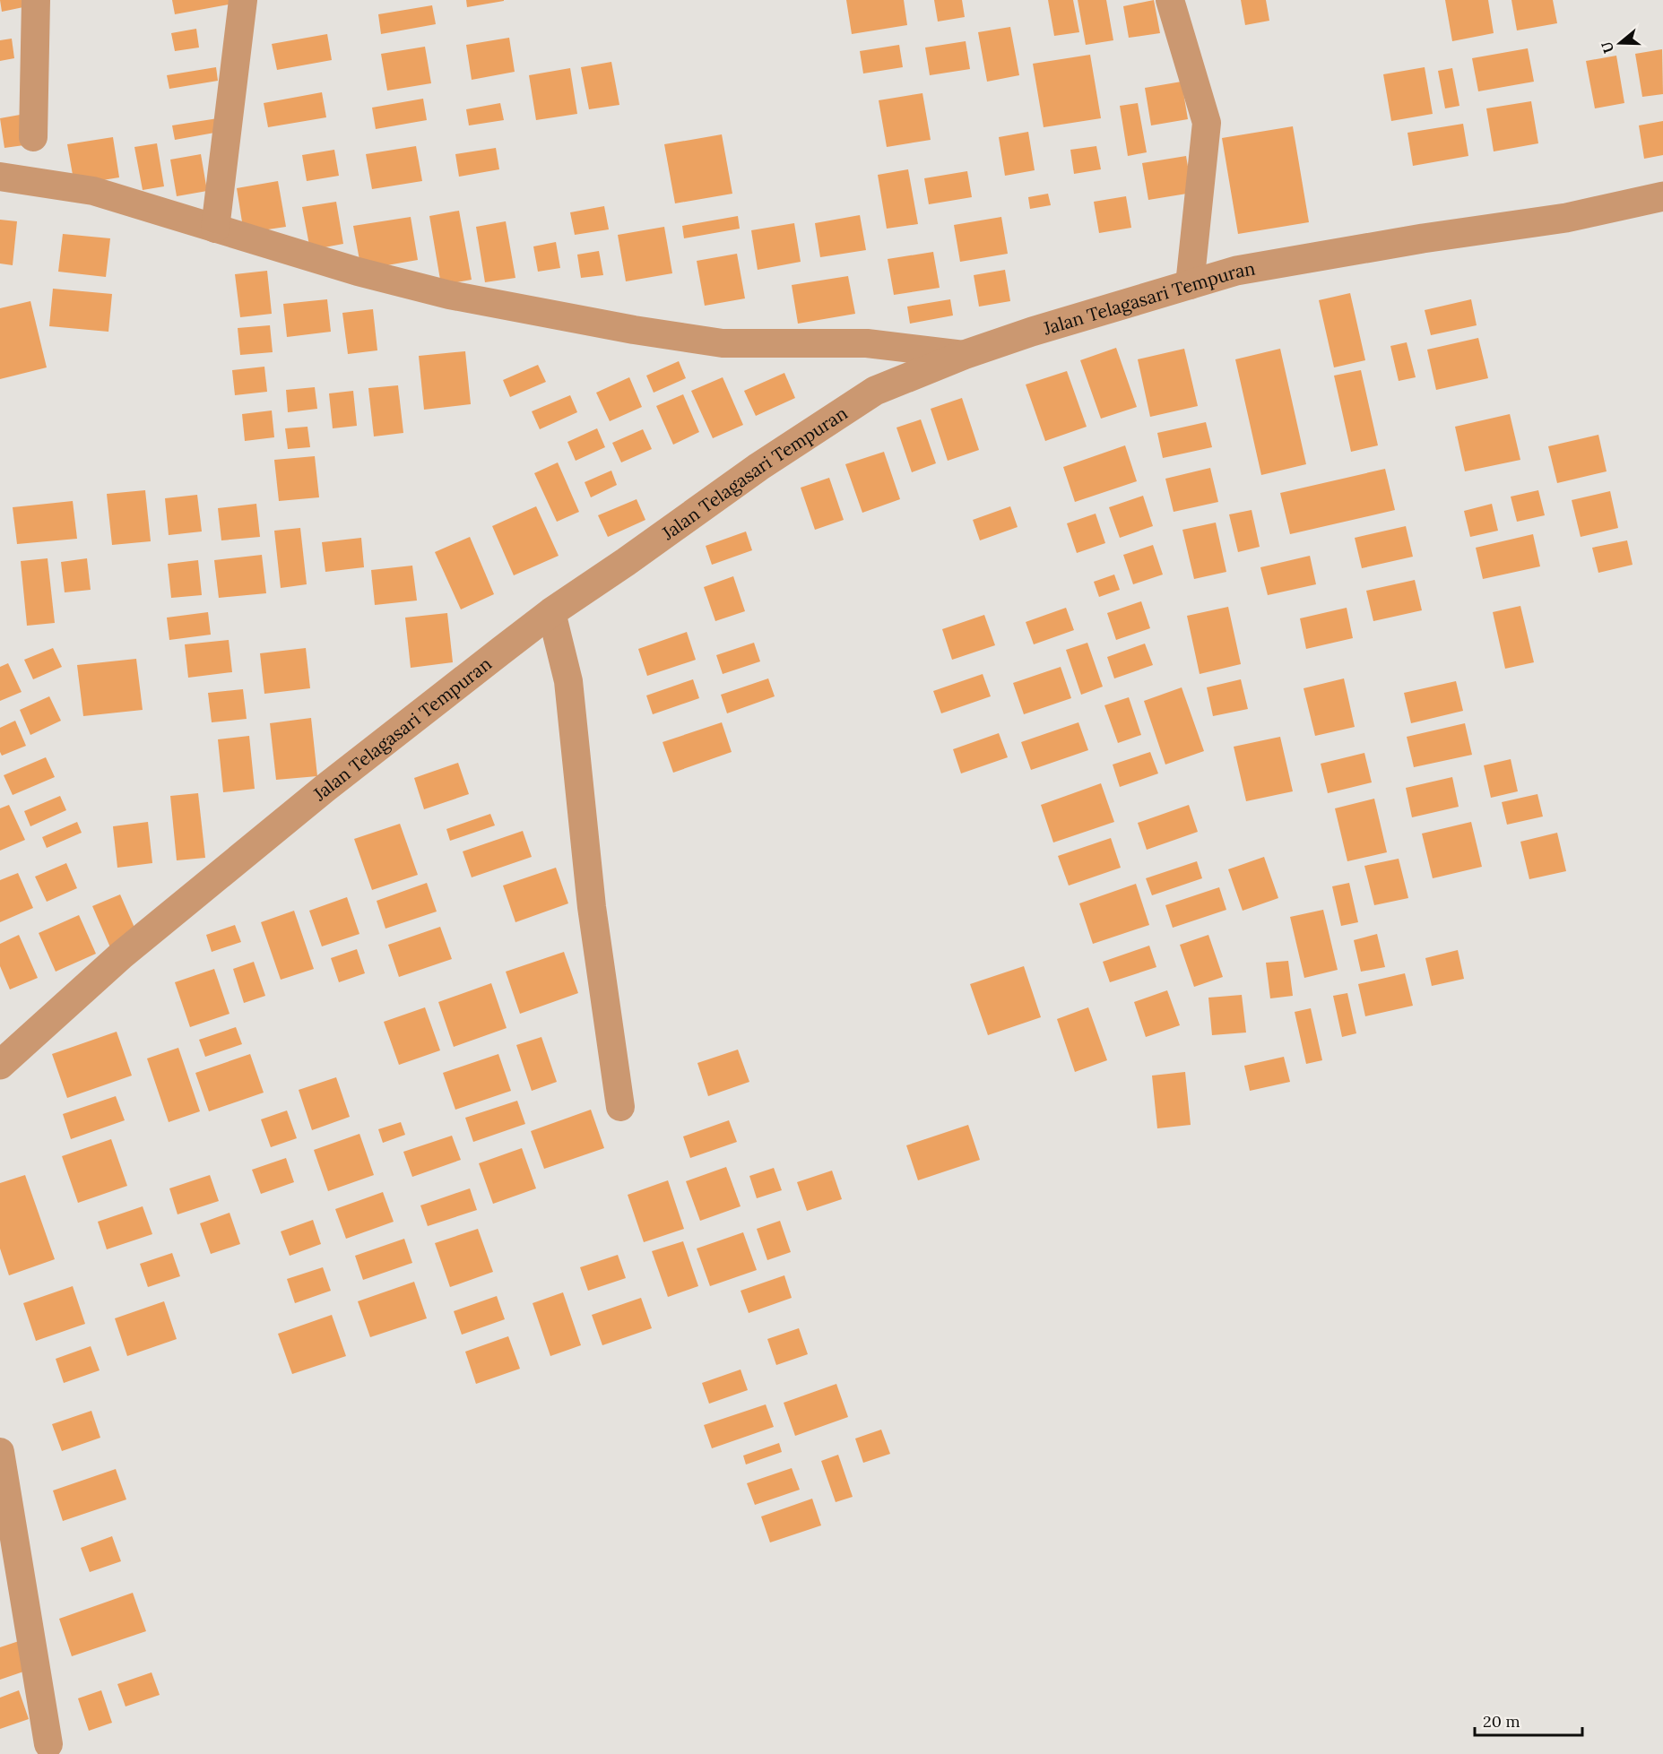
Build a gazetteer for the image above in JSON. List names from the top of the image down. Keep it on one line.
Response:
{"streets":{"street":["Jalan Telagasari Tempuran"]},"scale_bar":"20 m","north":"left"}
